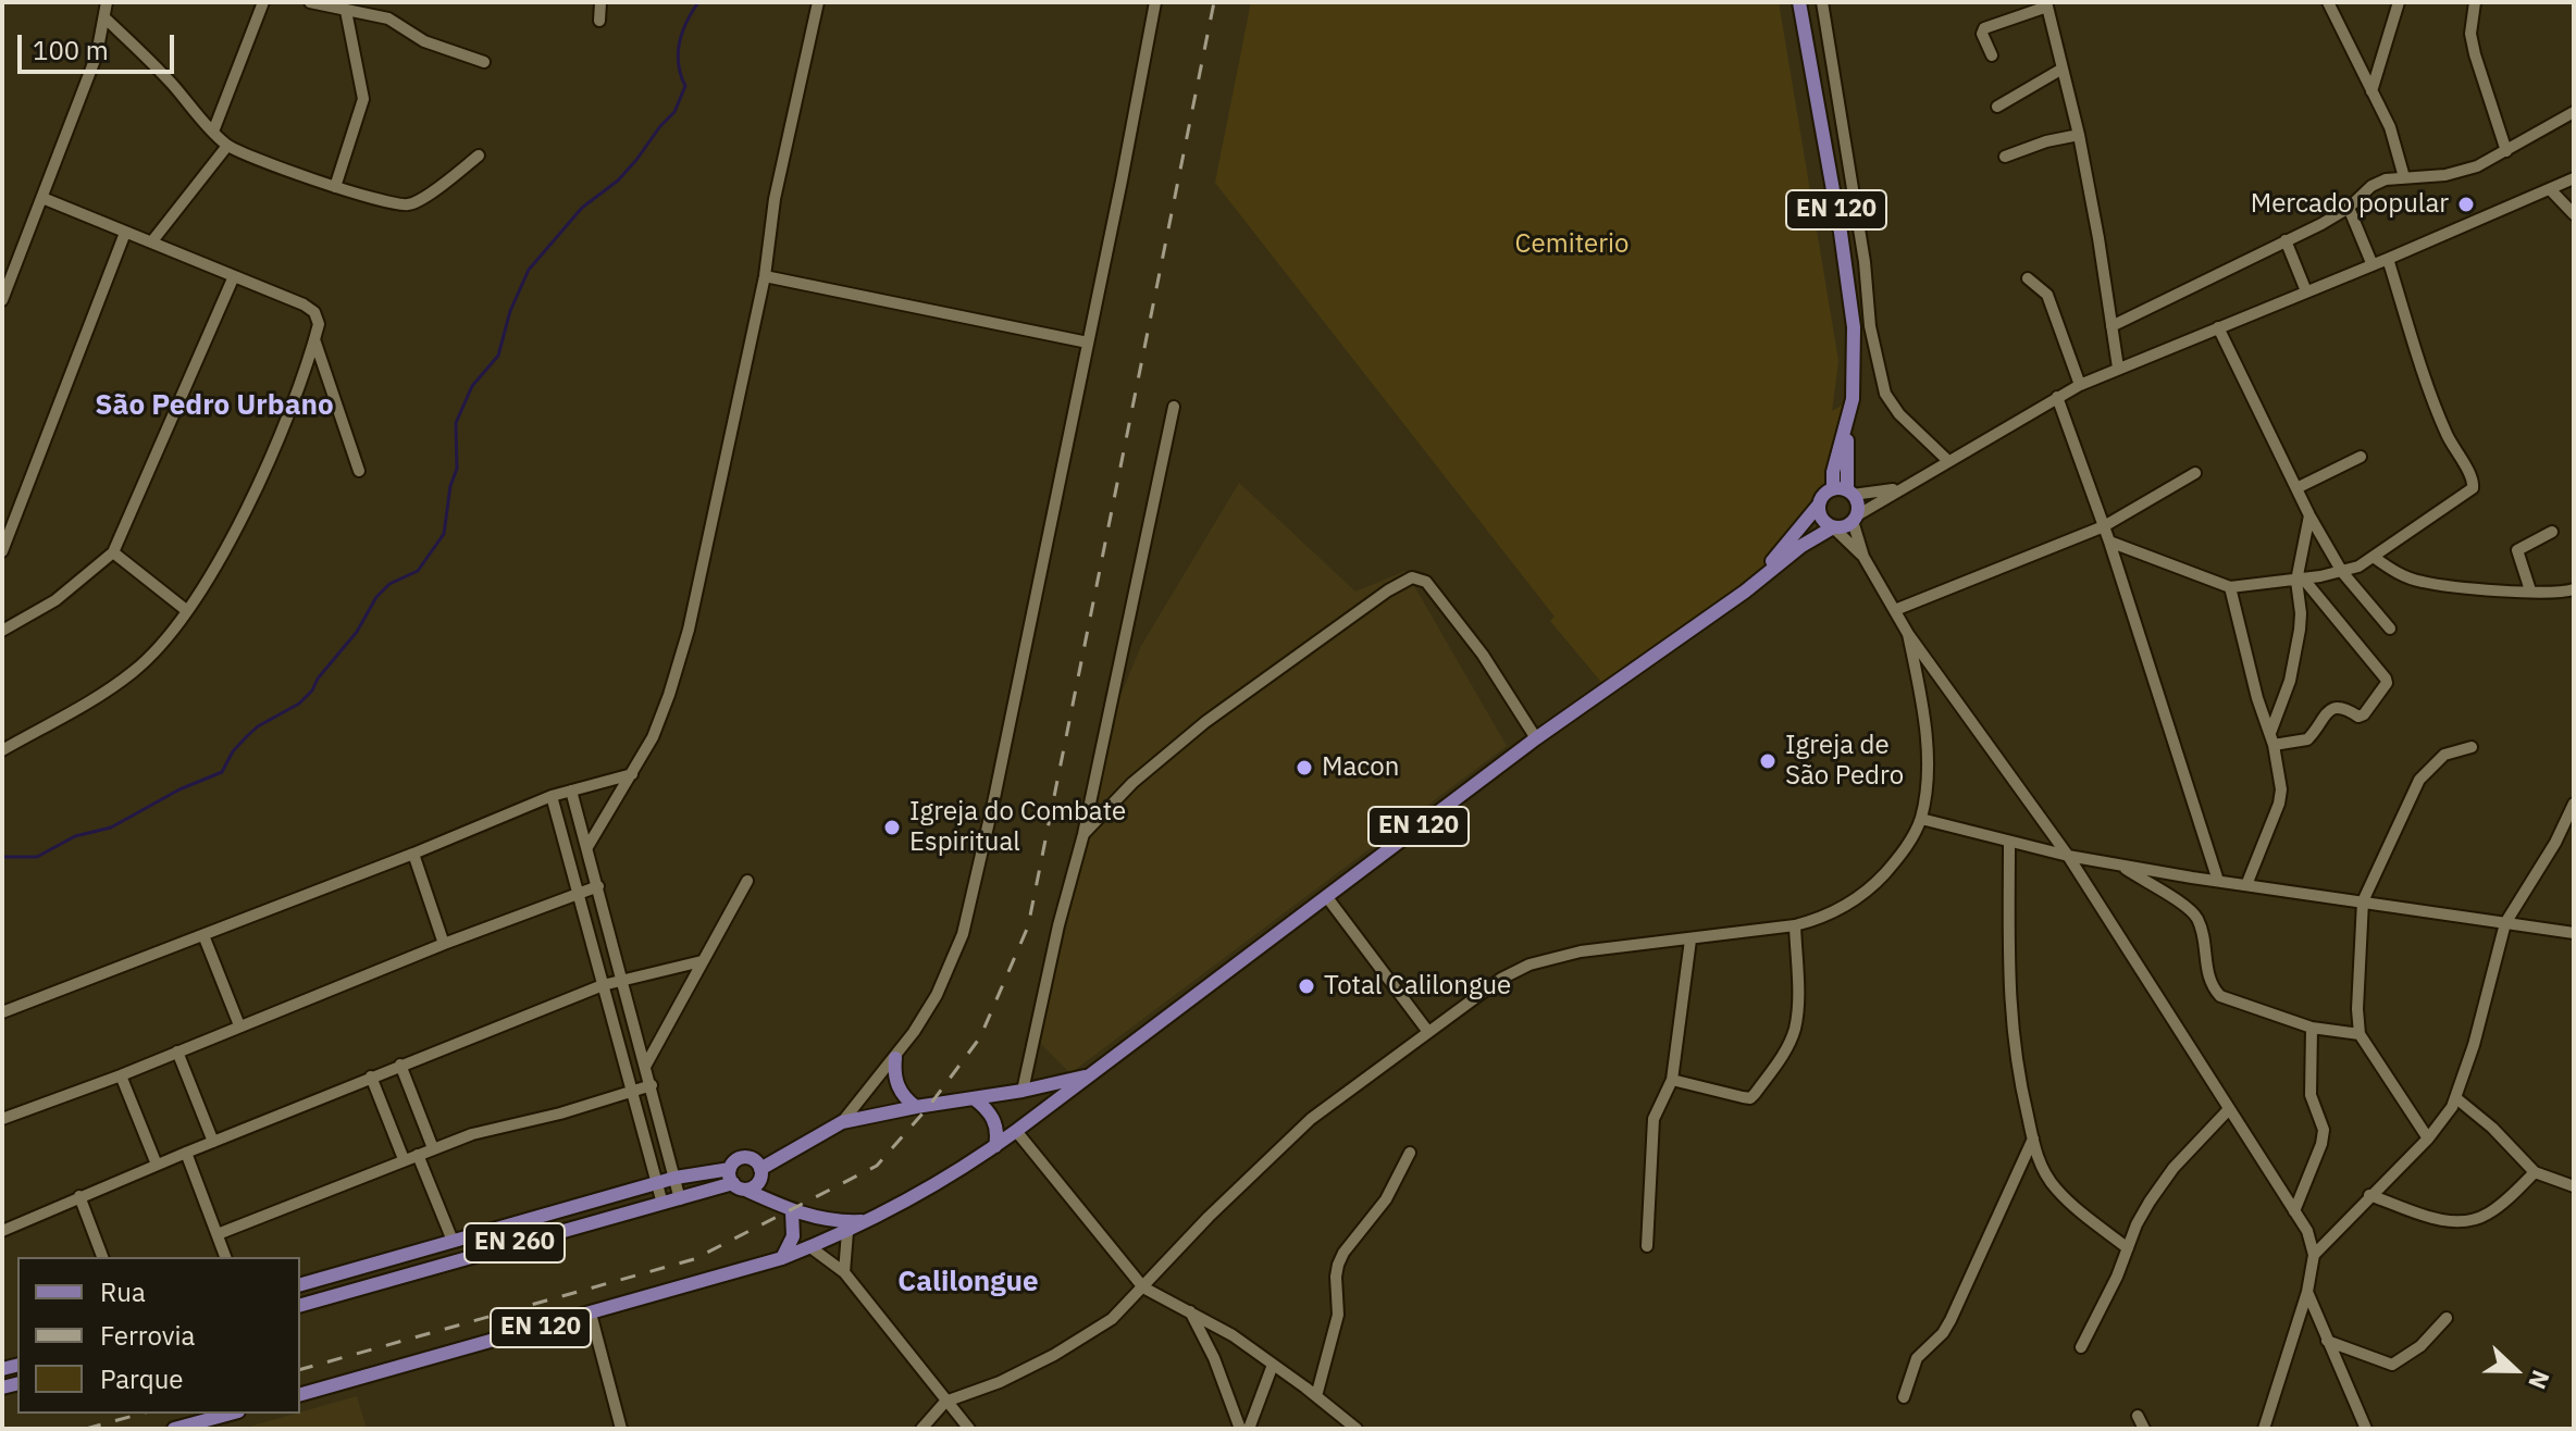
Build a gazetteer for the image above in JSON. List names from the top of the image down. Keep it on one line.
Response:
{"streets":{"main road":["EN 120","EN 260"]},"crossings":[["EN 120","EN 260"]],"districts":["São Pedro Urbano","Calilongue"],"parks":["Cemiterio"],"places":["Mercado popular","Igreja de São Pedro","Macon","Igreja do Combate Espiritual","Total Calilongue"],"legend":["Rua","Ferrovia","Parque"],"scale_bar":"100 m","north":"right"}
